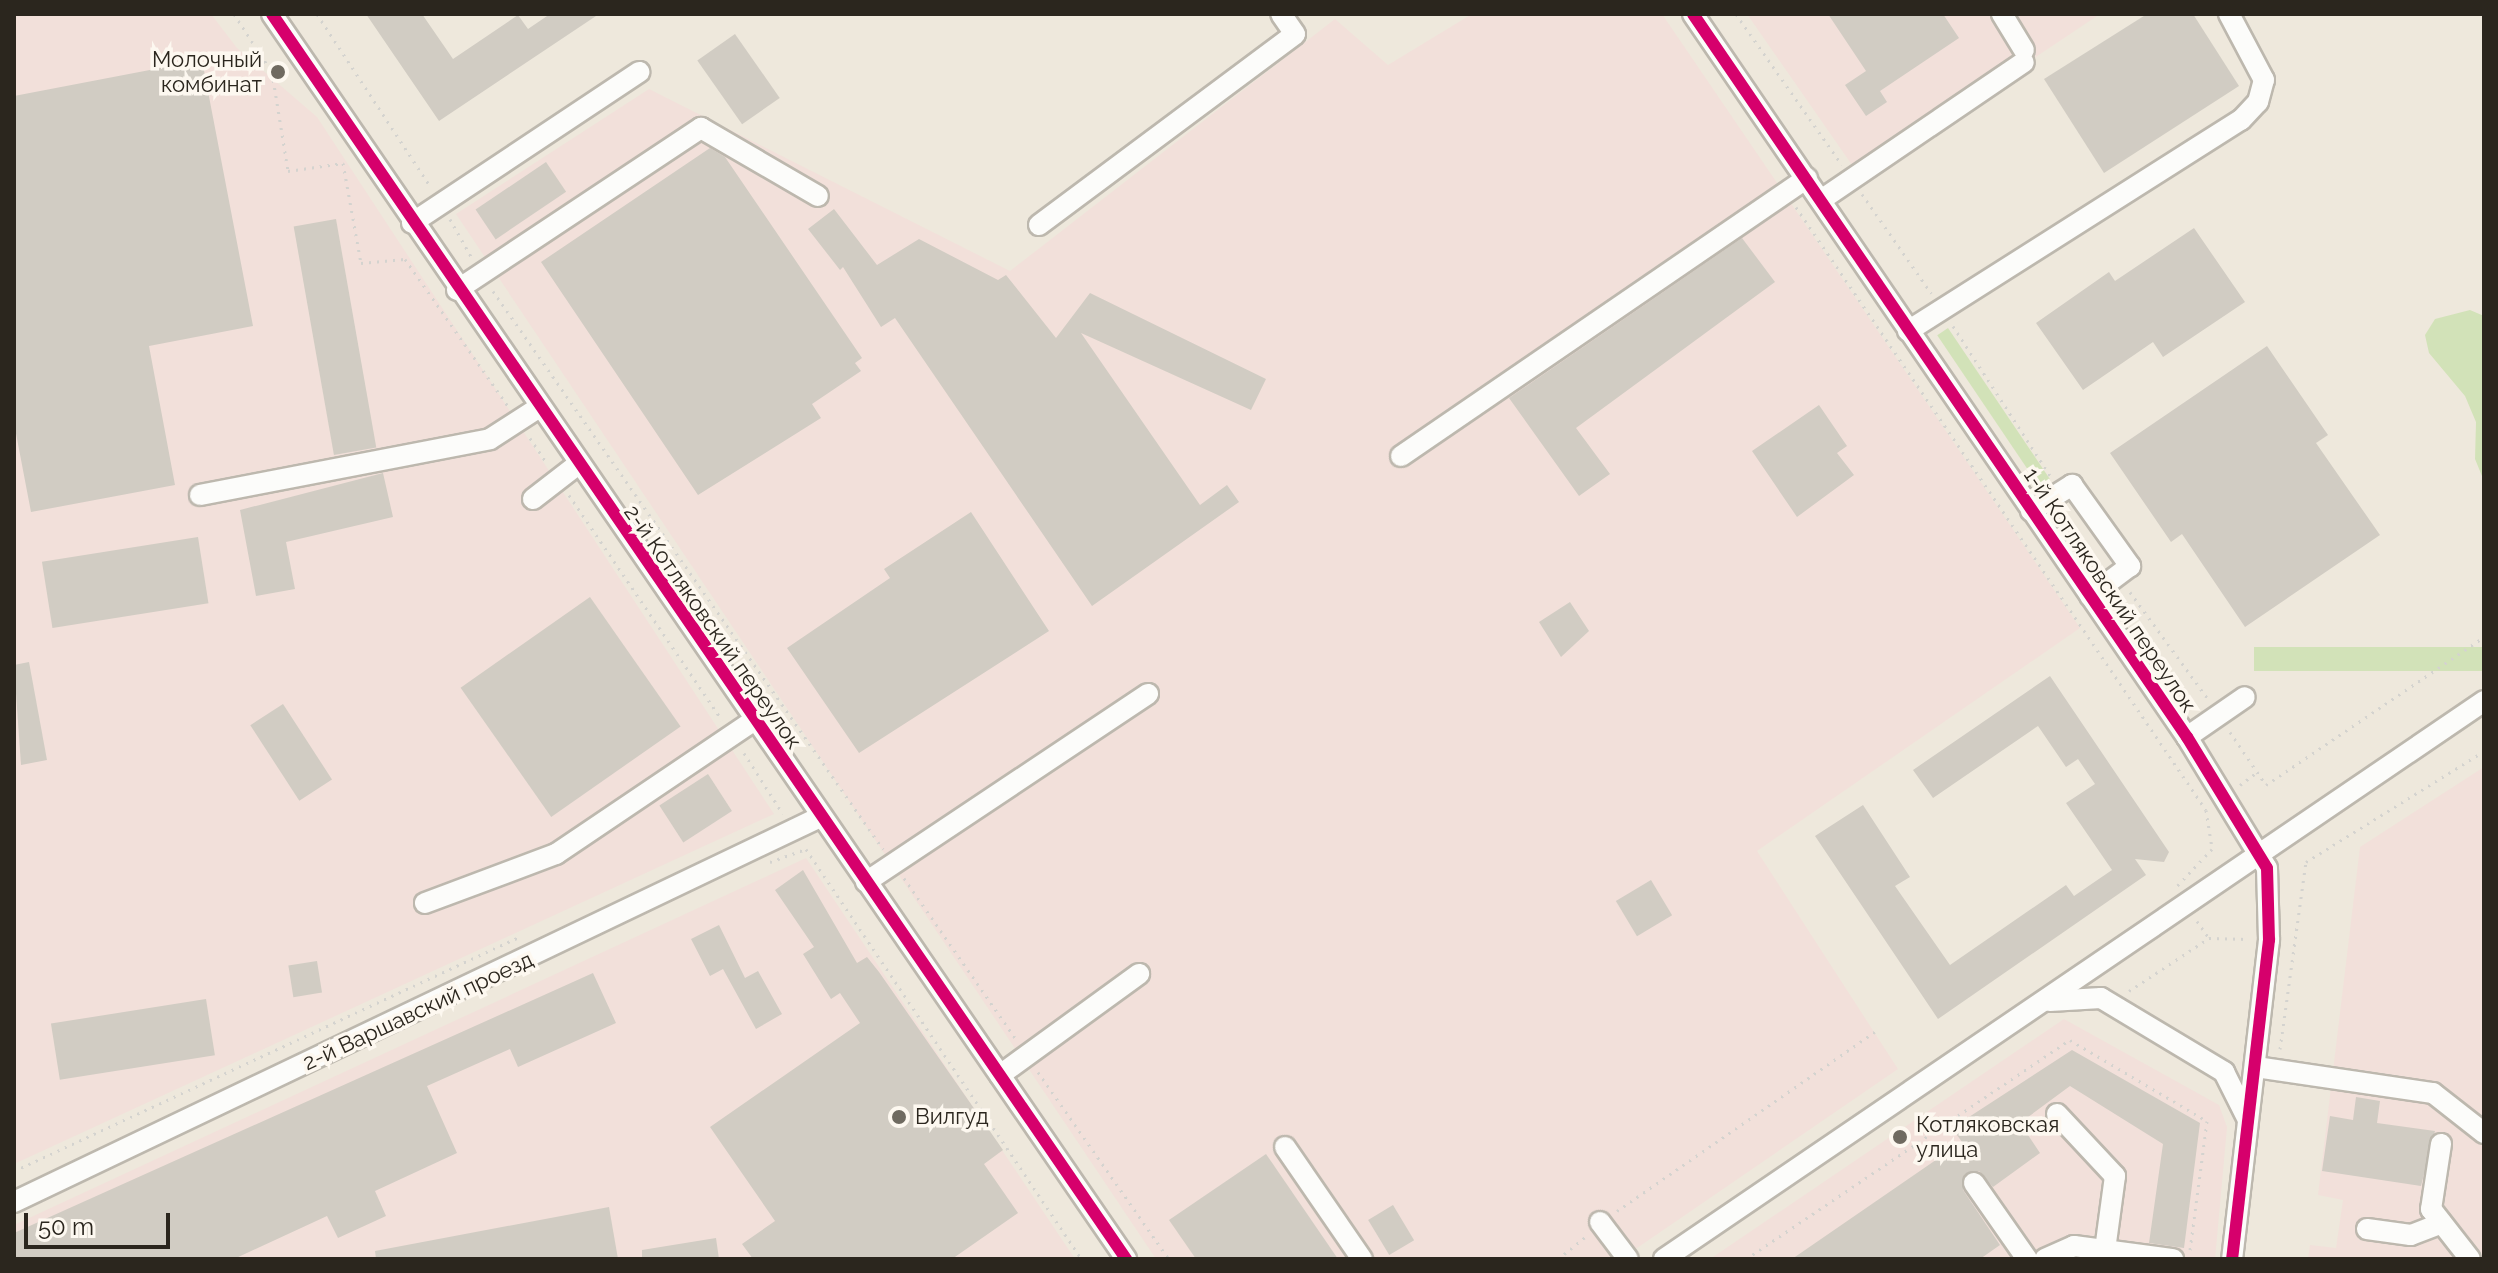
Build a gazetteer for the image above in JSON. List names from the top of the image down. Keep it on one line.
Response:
{"streets":{"street":["1-й Котляковский переулок","2-й Котляковский переулок","2-й Варшавский проезд"]},"crossings":[["2-й Котляковский переулок","2-й Варшавский проезд"]],"places":["Молочный комбинат","Вилгуд","Котляковская улица"],"scale_bar":"50 m"}
